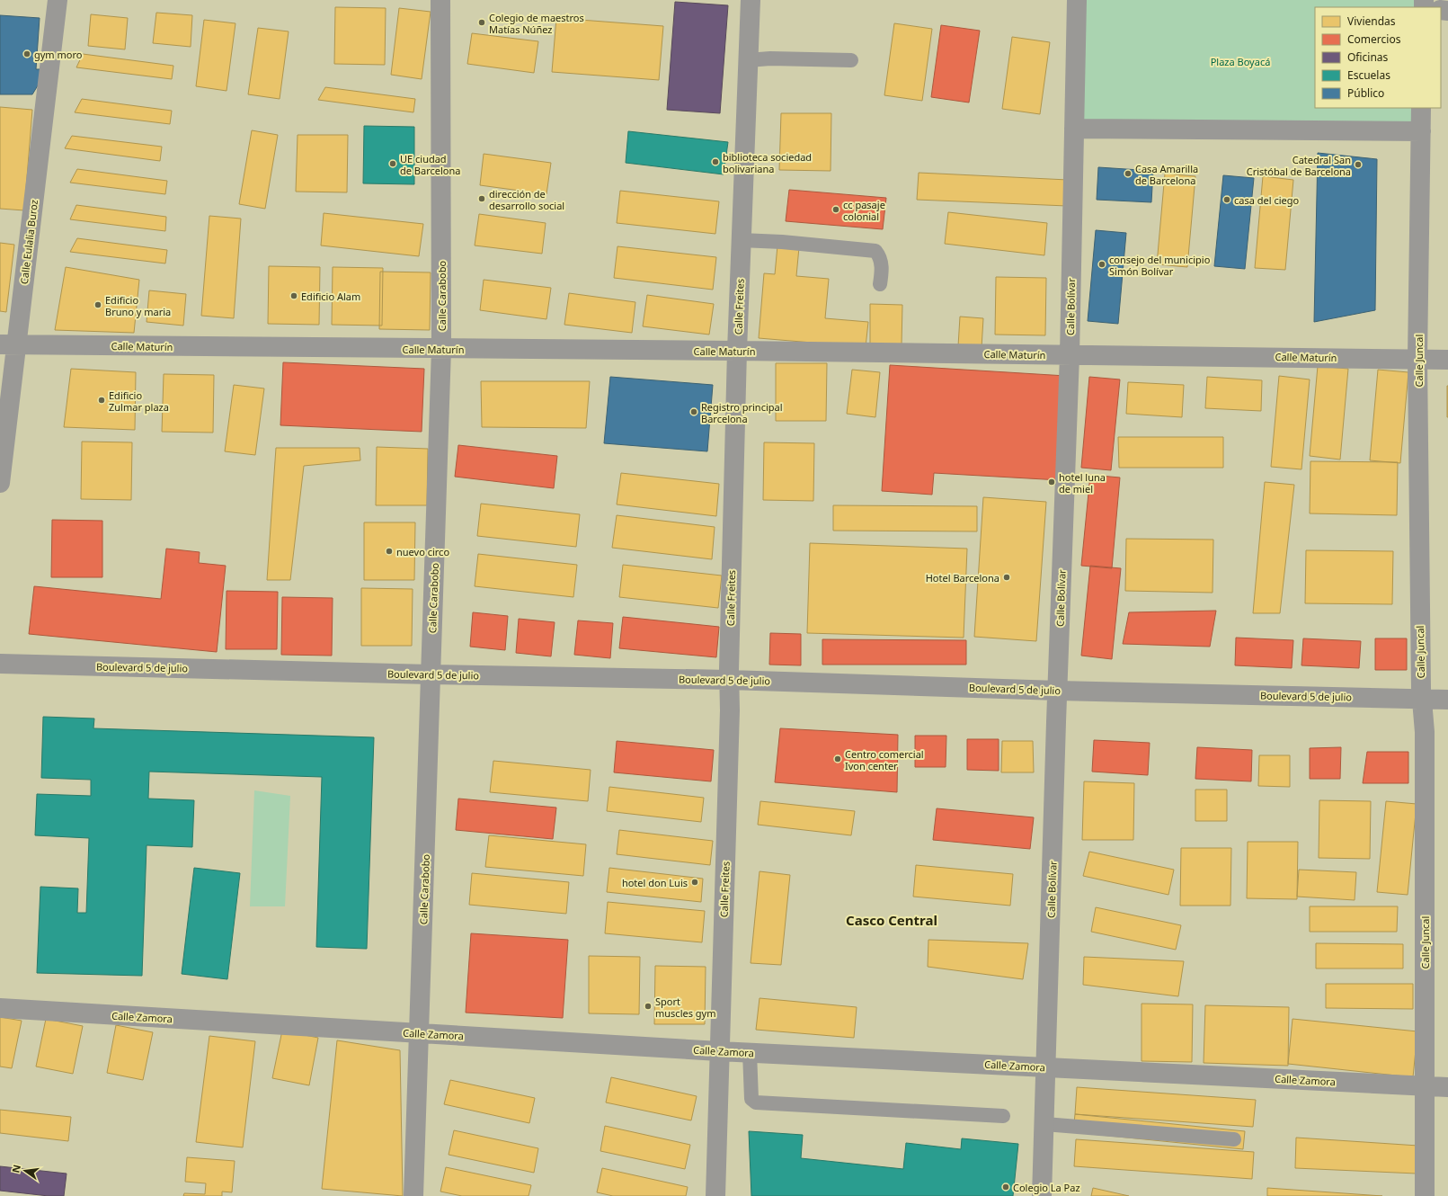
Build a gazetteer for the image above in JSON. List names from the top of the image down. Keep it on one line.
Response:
{"streets":{"street":["Calle Eulalia Buroz","Calle Carabobo","Calle Freites","Calle Bolívar","Calle Maturín","Calle Juncal","Boulevard 5 de julio","Calle Zamora"]},"crossings":[["Calle Eulalia Buroz","Calle Maturín"],["Calle Carabobo","Calle Maturín"],["Calle Carabobo","Boulevard 5 de julio"],["Calle Carabobo","Calle Zamora"],["Calle Freites","Calle Maturín"],["Calle Freites","Boulevard 5 de julio"],["Calle Freites","Calle Zamora"],["Calle Bolívar","Calle Maturín"],["Calle Bolívar","Boulevard 5 de julio"],["Calle Bolívar","Calle Zamora"],["Calle Maturín","Calle Juncal"],["Calle Juncal","Boulevard 5 de julio"],["Calle Juncal","Calle Zamora"]],"districts":["Casco Central"],"parks":["Plaza Boyacá"],"places":["Colegio de maestros Matías Núñez","gym moro","biblioteca sociedad bolivariana","UE ciudad de Barcelona","Catedral San Cristóbal de Barcelona","Casa Amarilla de Barcelona","dirección de desarrollo social","casa del ciego","cc pasaje colonial","consejo del municipio Simón Bolívar","Edificio Alam","Edificio Bruno y maria","Edificio Zulmar plaza","Registro principal Barcelona","hotel luna de miel","nuevo circo","Hotel Barcelona","Centro comercial Ivon center","hotel don Luis","Sport muscles gym","Colegio La Paz"],"legend":["Viviendas","Comercios","Oficinas","Escuelas","Público"],"north":"left"}
